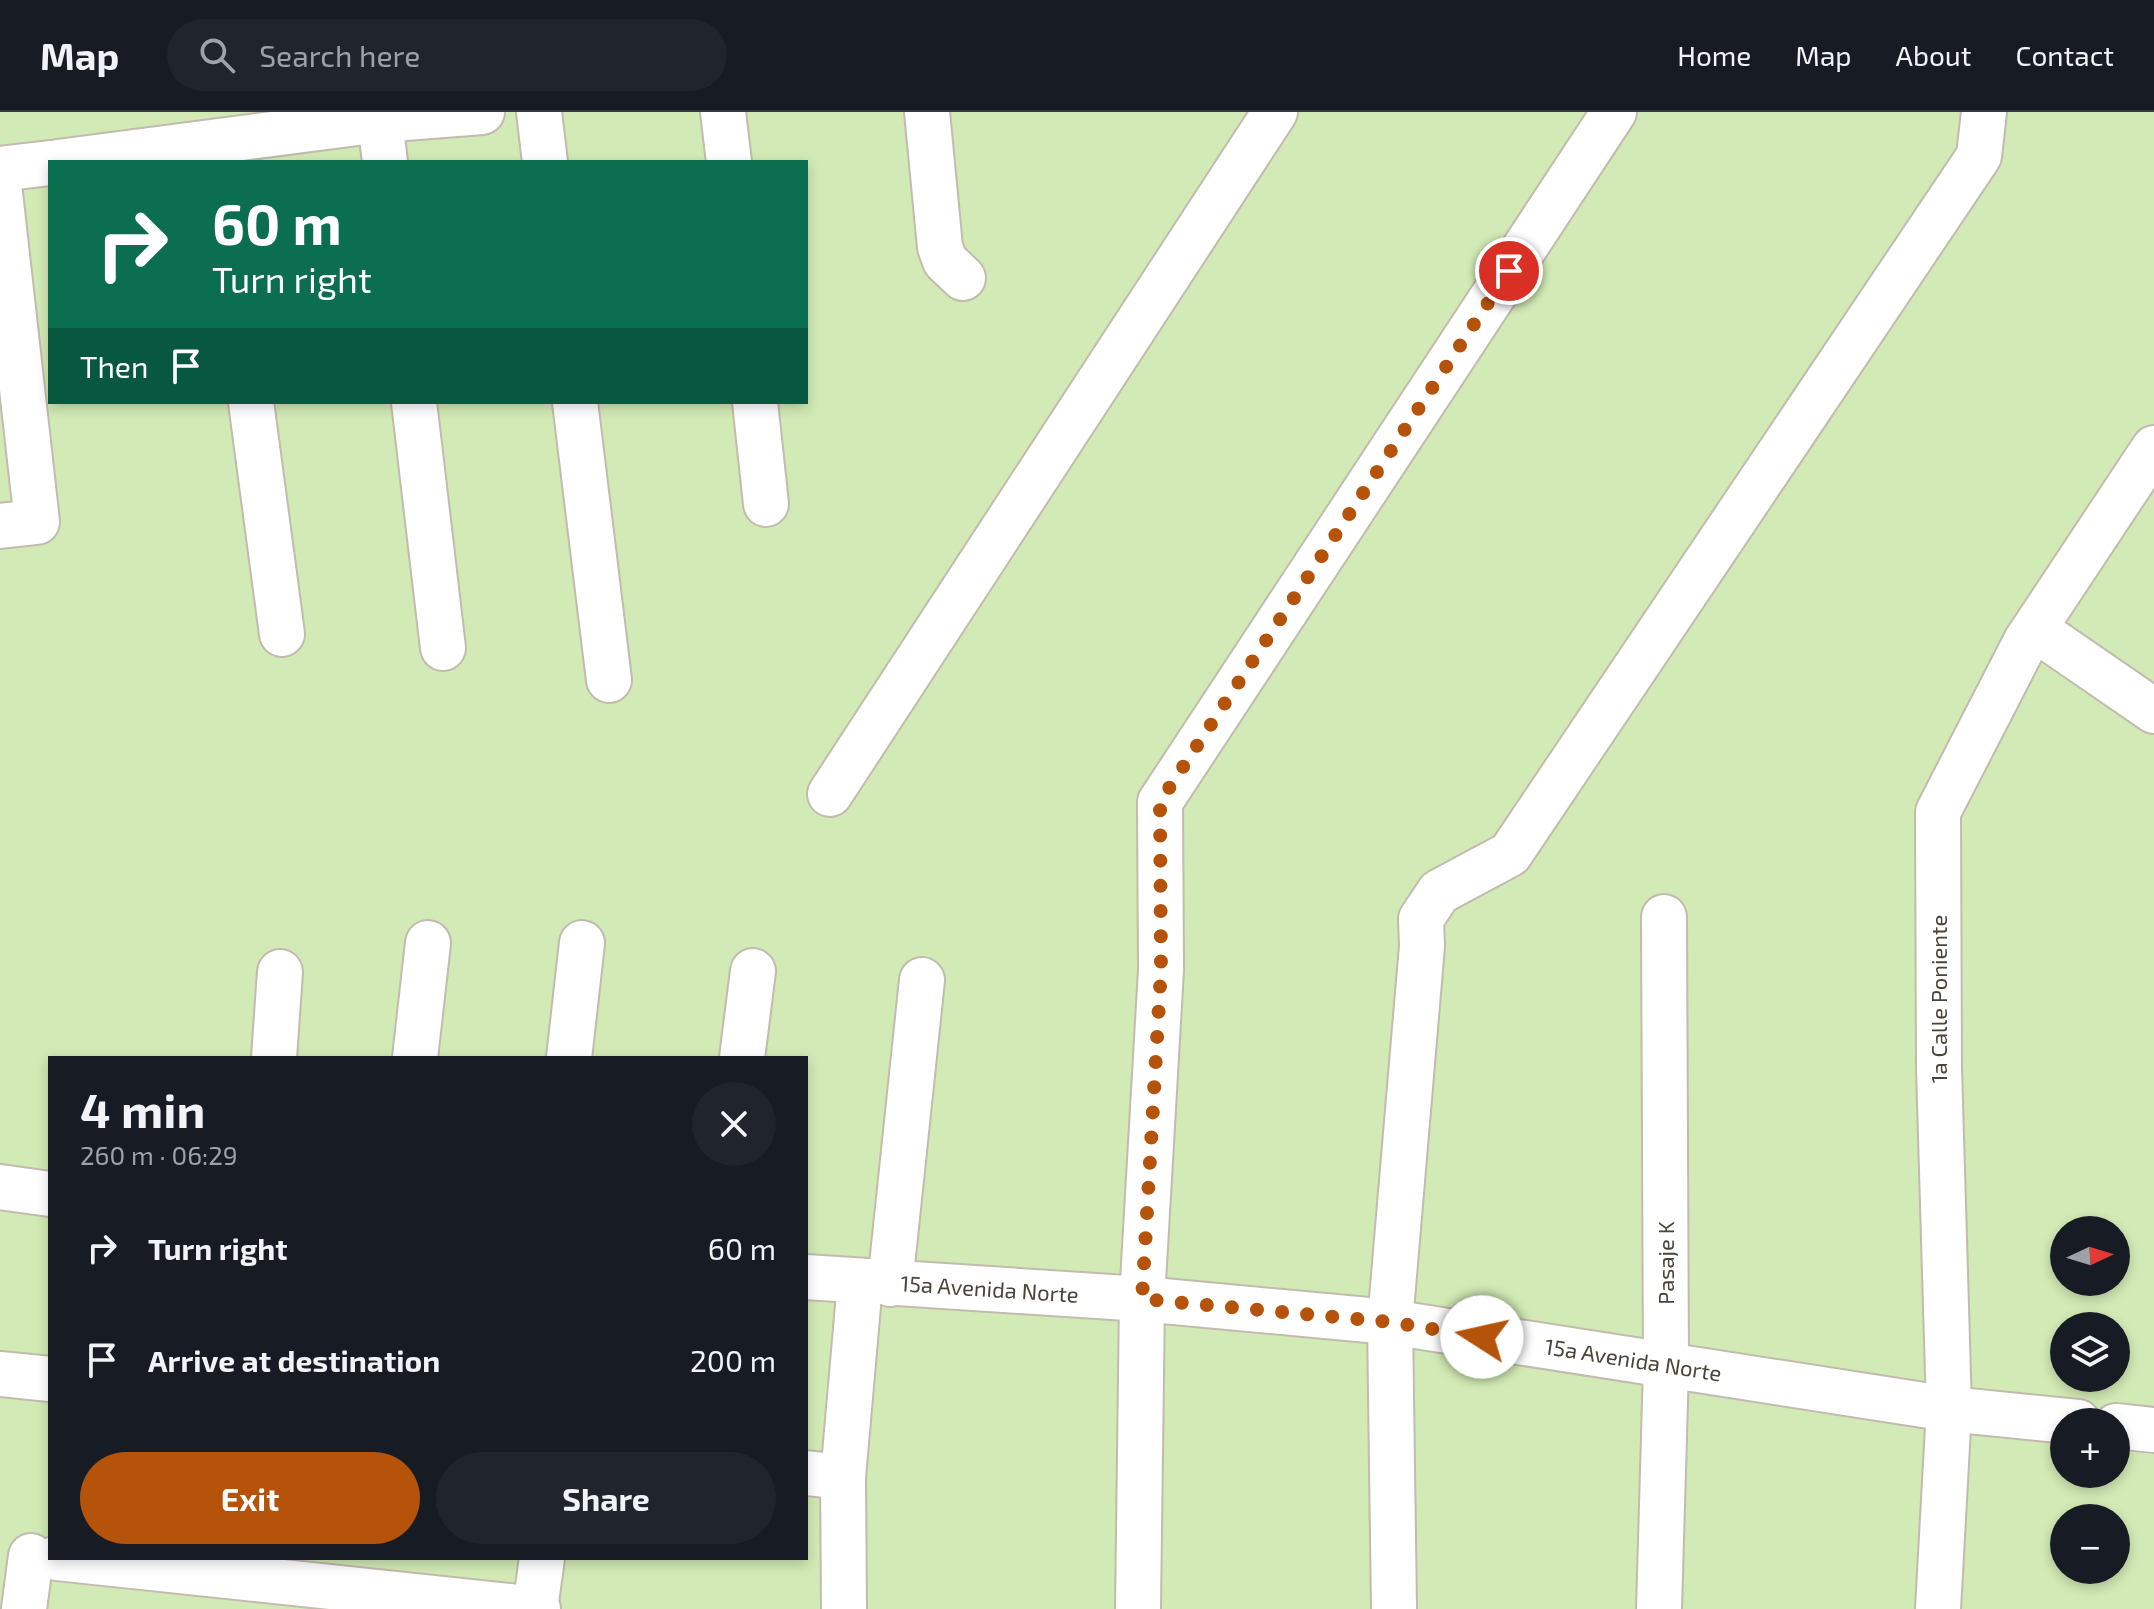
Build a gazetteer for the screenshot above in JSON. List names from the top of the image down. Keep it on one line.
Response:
{"streets":{"street":["1a Calle Poniente","Pasaje K","15a Avenida Norte"]},"crossings":[["1a Calle Poniente","15a Avenida Norte"],["Pasaje K","15a Avenida Norte"]],"north":"right","page":{"header":"Map","search":"Search here","nav":["Home","Map","About","Contact"],"turn":["60 m","Turn right"],"then":"Then","heading":["4 min","260 m · 06:29"],"list":[{"name":"Turn right","value":"60 m"},{"name":"Arrive at destination","value":"200 m"}],"map_buttons":["+","−"],"buttons":["Exit","Share"]}}
